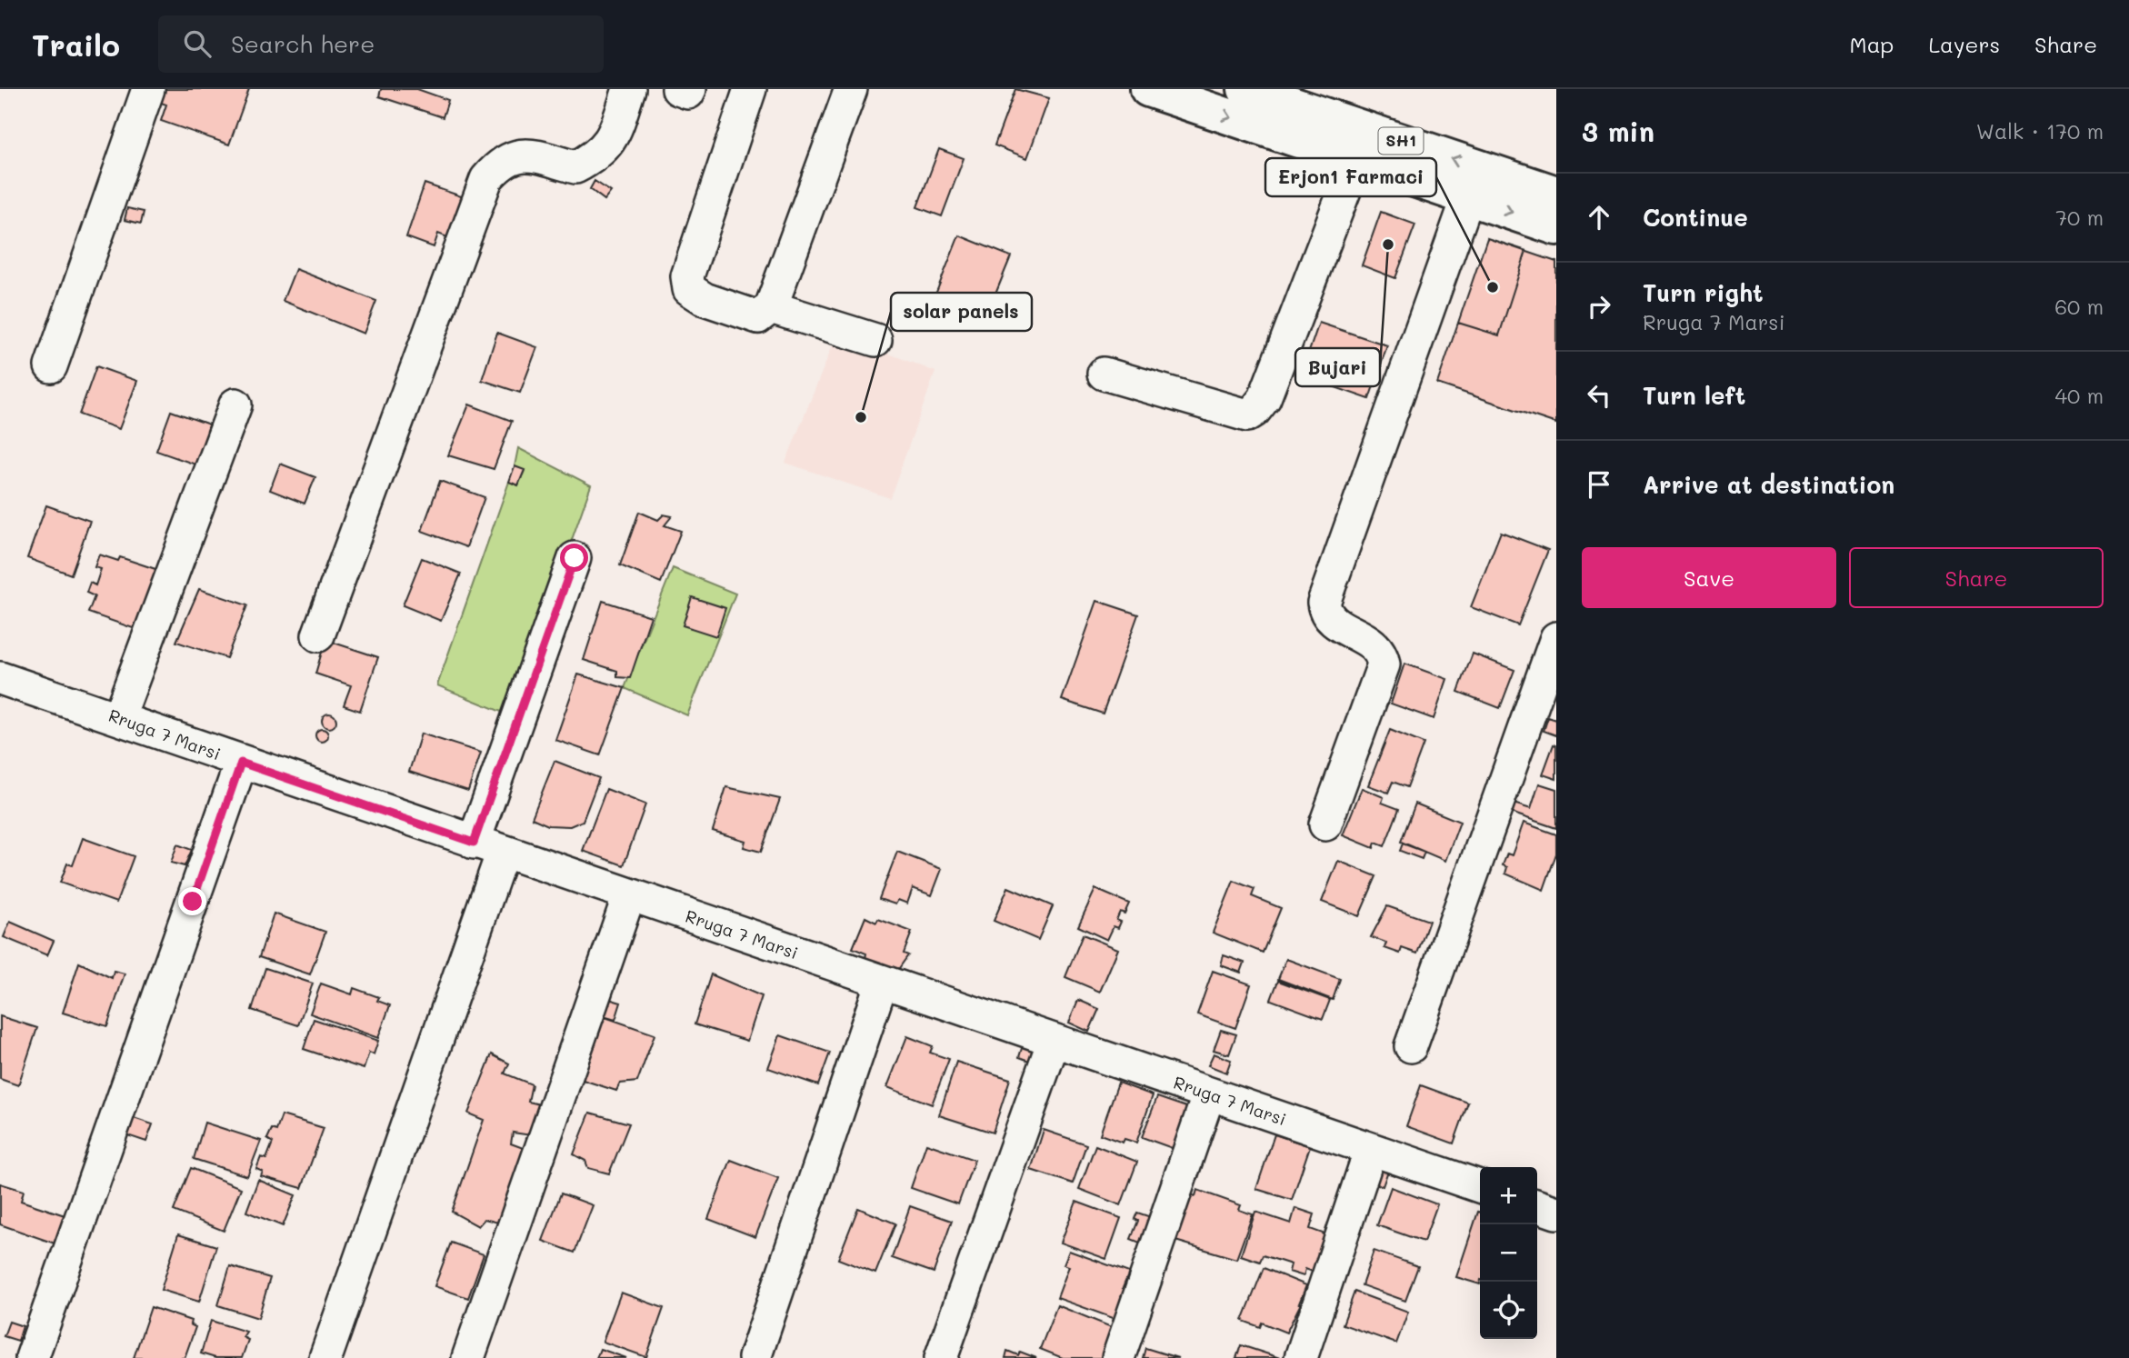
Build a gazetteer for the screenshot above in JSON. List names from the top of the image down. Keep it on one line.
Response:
{"streets":{"main road":["SH1"],"street":["Rruga 7 Marsi"]},"places":["Bujari","Erjon1 Farmaci","solar panels"],"page":{"header":"Trailo","search":"Search here","nav":["Map","Layers","Share"],"heading":["3 min","Walk · 170 m"],"list":[["Continue","70 m"],["Turn right","Rruga 7 Marsi","60 m"],["Turn left","40 m"],"Arrive at destination"],"buttons":["Save","Share"],"map_buttons":["+","−"]}}
